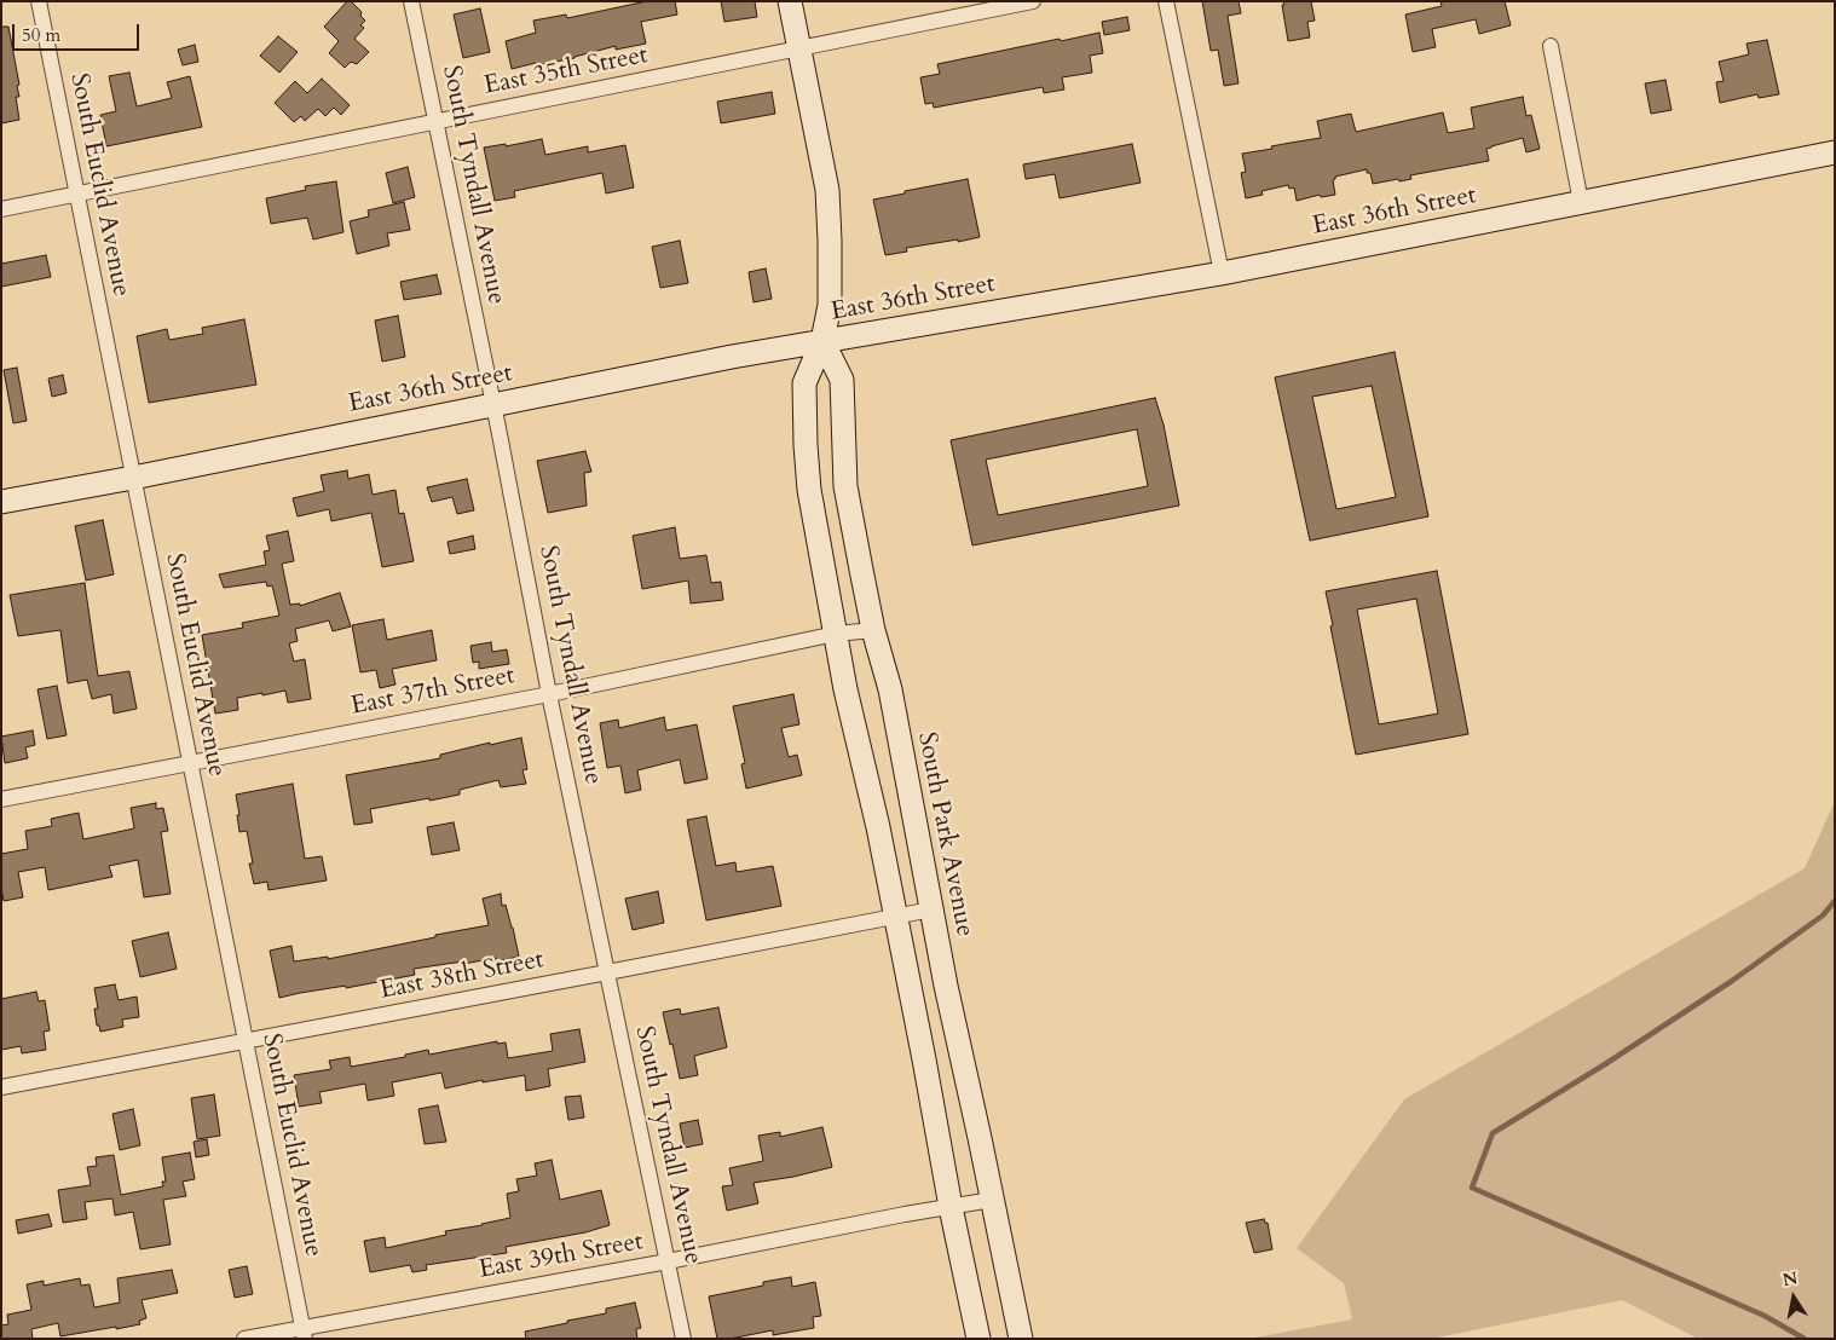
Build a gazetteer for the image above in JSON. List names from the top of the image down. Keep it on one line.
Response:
{"streets":{"main road":["East 36th Street","South Park Avenue"],"street":["East 35th Street","South Euclid Avenue","South Tyndall Avenue","East 37th Street","East 38th Street","East 39th Street"]},"crossings":[["East 35th Street","South Euclid Avenue"],["East 35th Street","South Tyndall Avenue"],["South Euclid Avenue","East 36th Street"],["South Euclid Avenue","East 37th Street"],["South Euclid Avenue","East 38th Street"],["South Euclid Avenue","East 39th Street"],["South Tyndall Avenue","East 36th Street"],["South Tyndall Avenue","East 37th Street"],["South Tyndall Avenue","East 38th Street"],["South Tyndall Avenue","East 39th Street"],["East 36th Street","South Park Avenue"],["East 37th Street","South Park Avenue"],["South Park Avenue","East 38th Street"],["South Park Avenue","East 39th Street"]],"scale_bar":"50 m","north":"top"}
